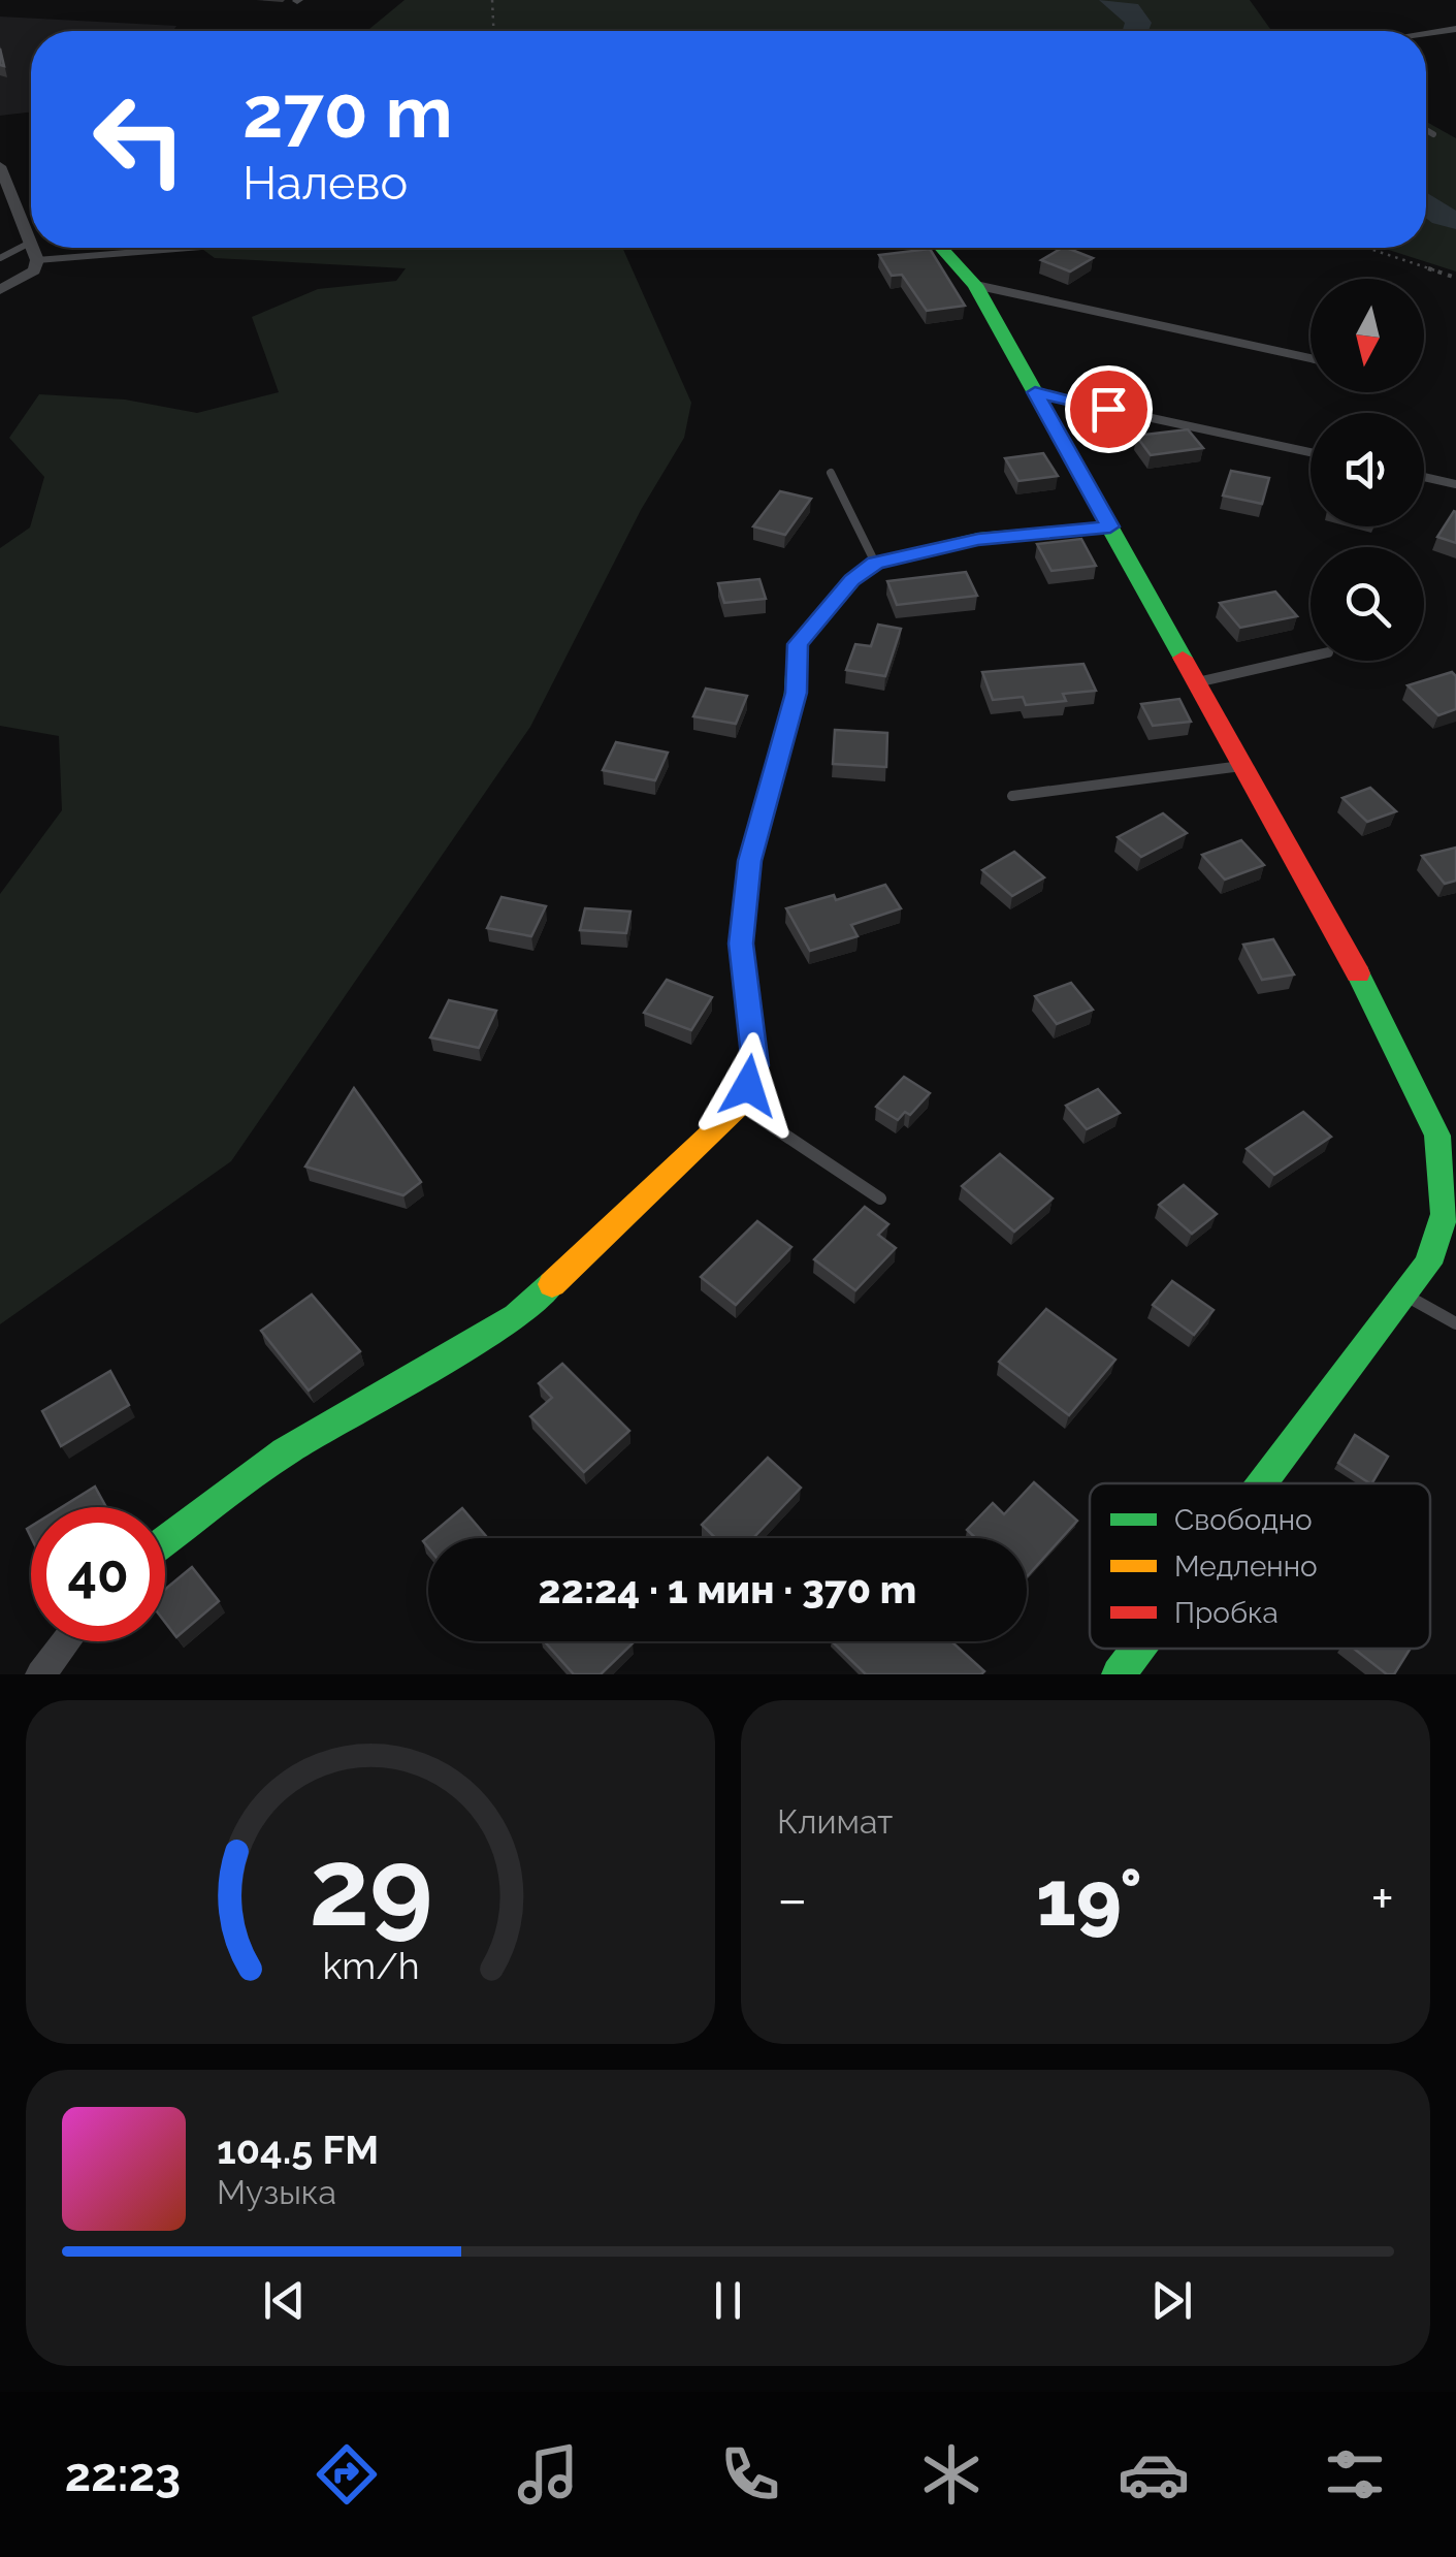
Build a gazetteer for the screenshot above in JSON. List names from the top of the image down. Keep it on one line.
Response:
{"legend":["Свободно","Медленно","Пробка"],"north":"bottom","page":{"turn":["270 m","Налево"],"limit":"40","trip":"22:24 · 1 мин · 370 m","tile":"Климат","heat":["−","19°","+"],"song":["104.5 FM","Музыка"],"tabs":"22:23","gauge":["29","km/h"]}}
